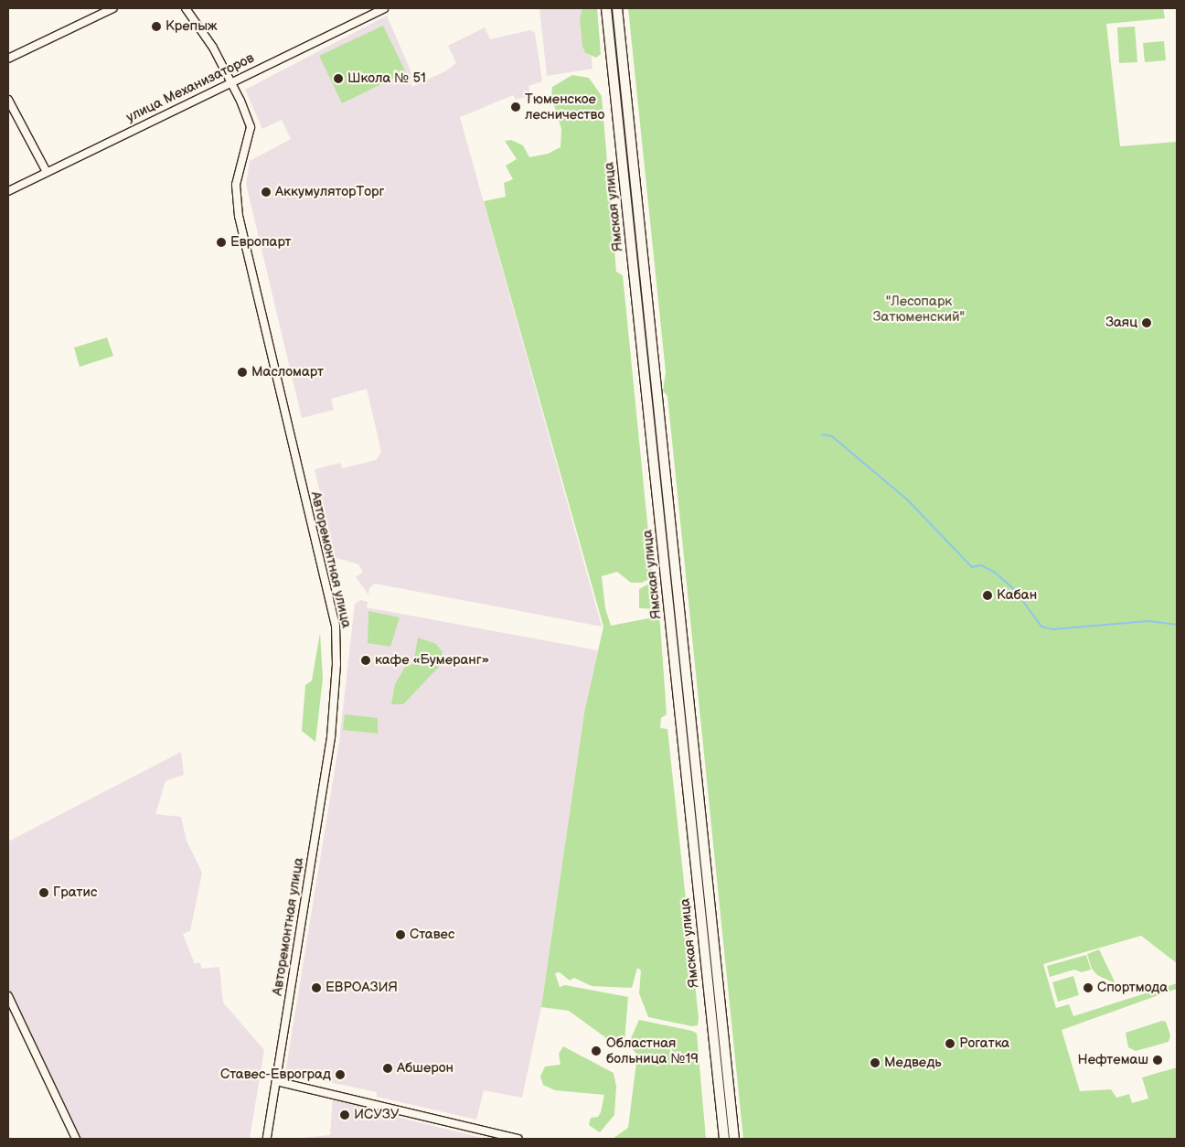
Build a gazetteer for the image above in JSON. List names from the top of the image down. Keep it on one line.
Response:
{"streets":{"main road":["Ямская улица"],"street":["улица Механизаторов","Авторемонтная улица"]},"crossings":[["улица Механизаторов","Авторемонтная улица"]],"parks":["\"Лесопарк Затюменский\""],"places":["Крепыж","Школа № 51","Тюменское лесничество","АккумуляторТорг","Европарт","Заяц","Масломарт","Кабан","кафе «Бумеранг»","Гратис","Ставес","ЕВРОАЗИЯ","Спортмода","Рогатка","Областная больница №19","Нефтемаш","Медведь","Абшерон","Ставес-Евроград","ИСУЗУ"]}
